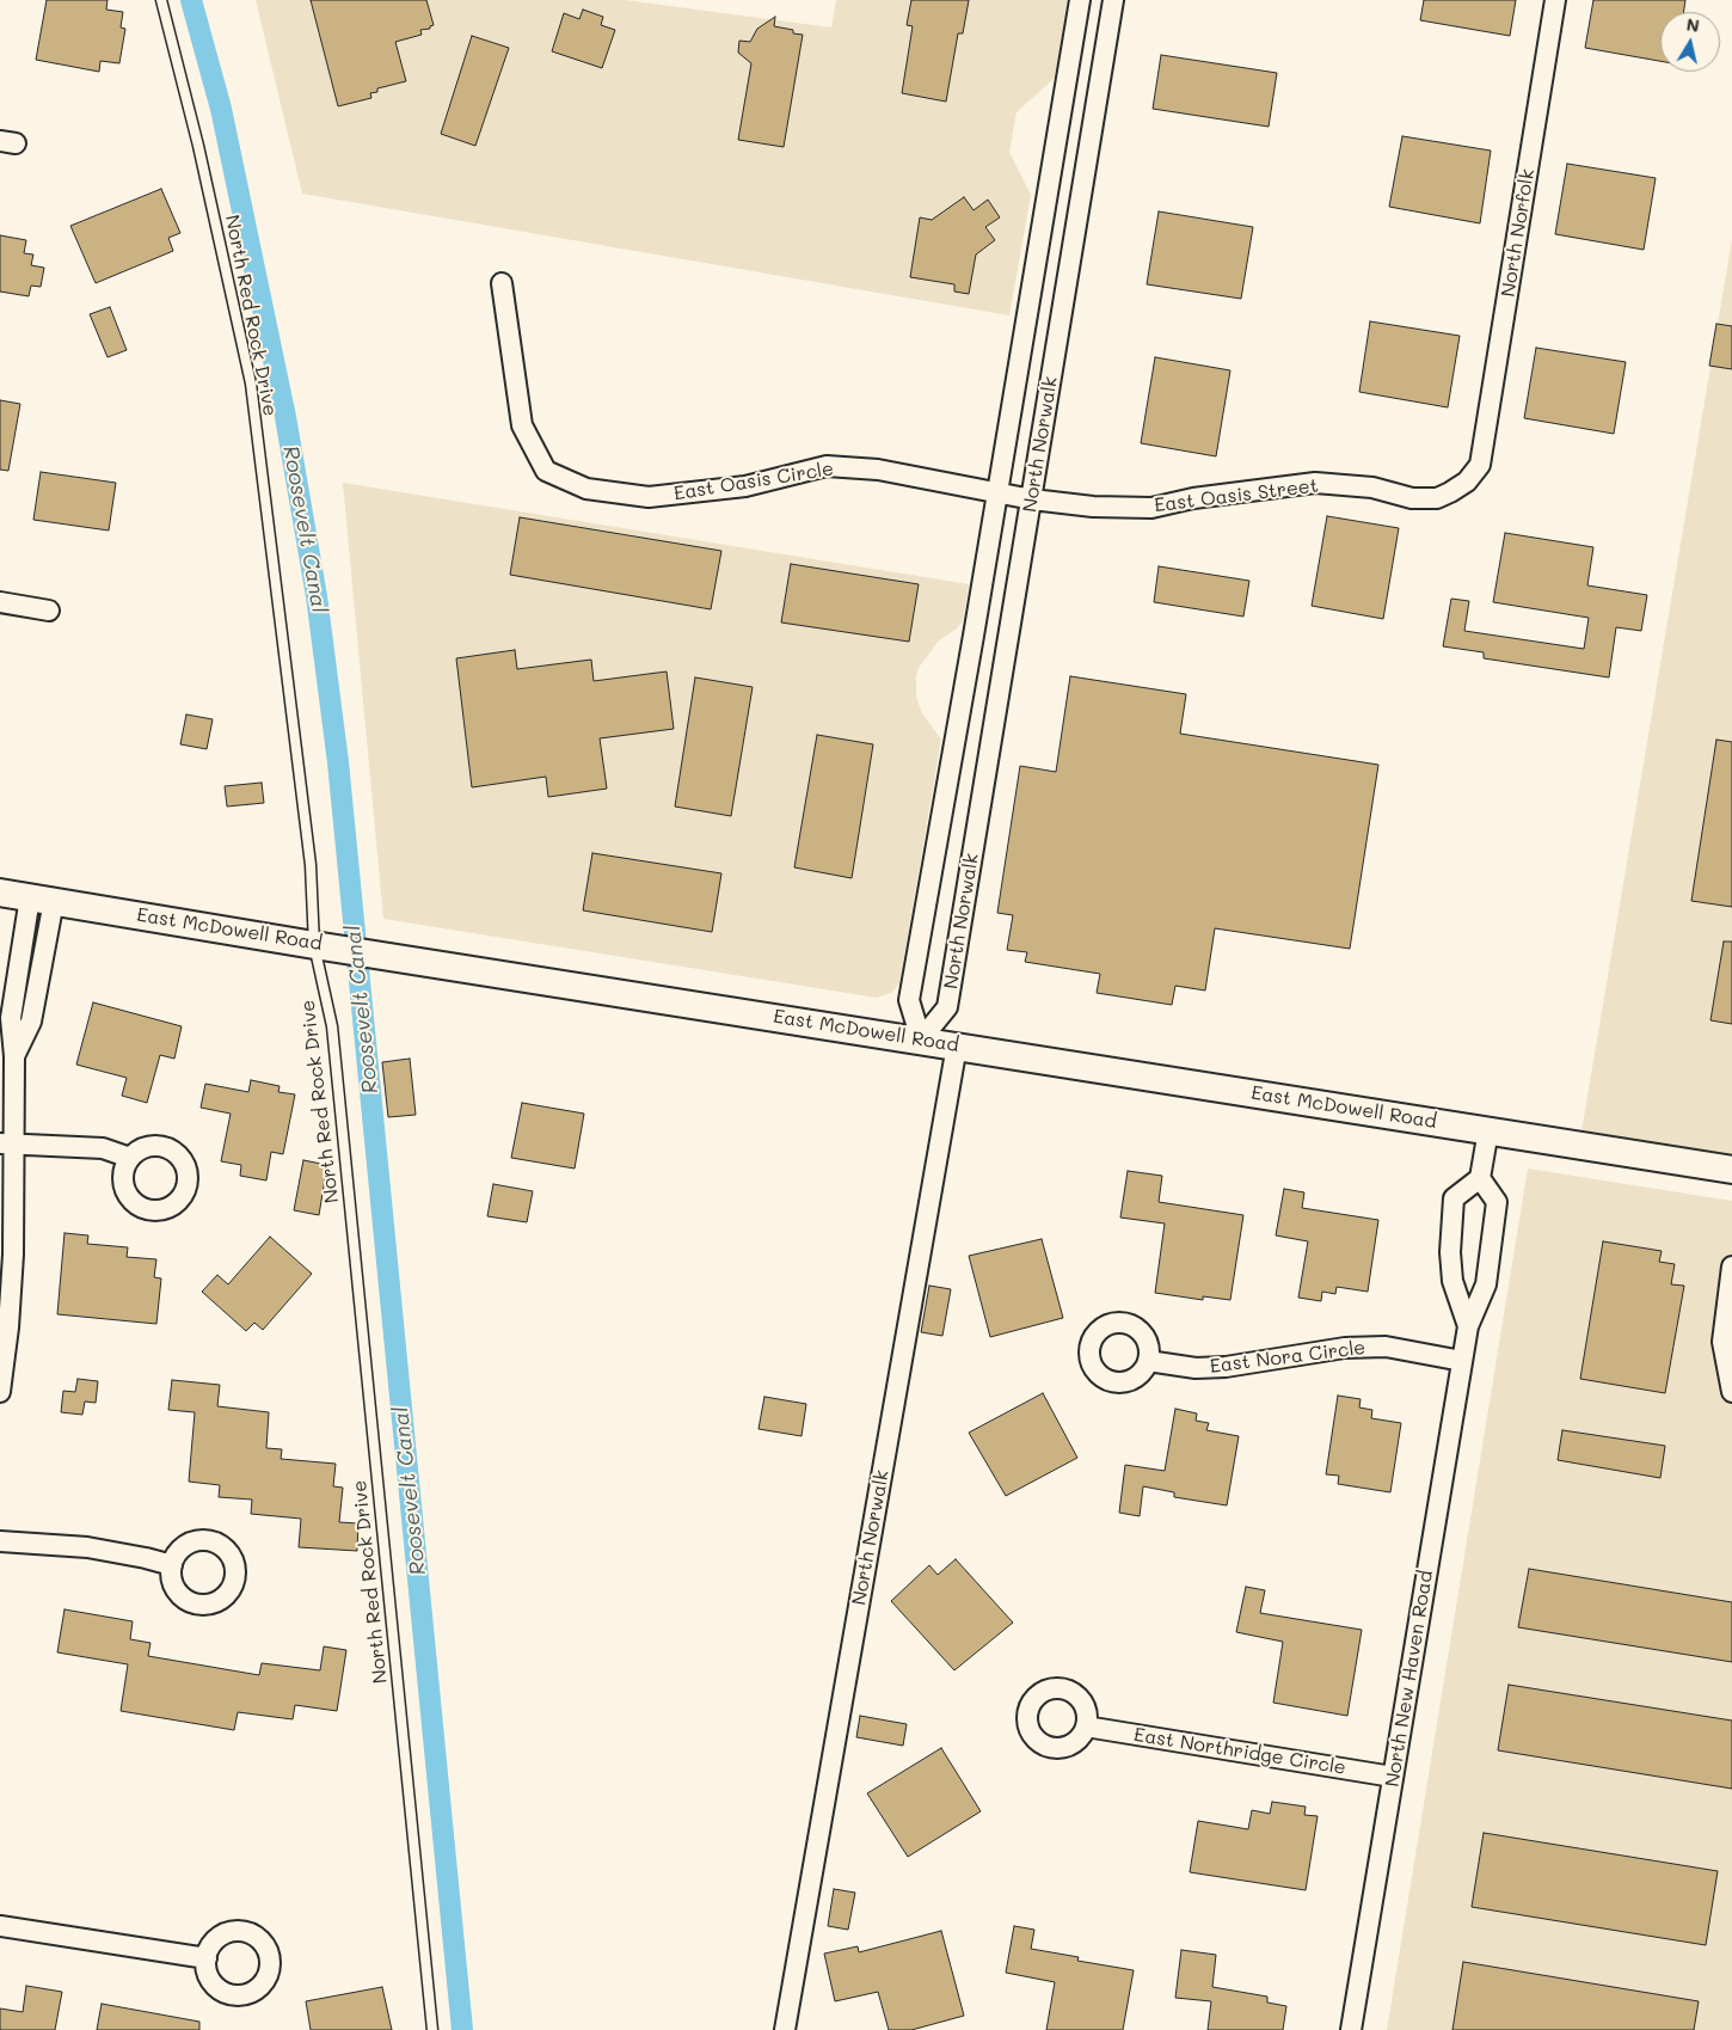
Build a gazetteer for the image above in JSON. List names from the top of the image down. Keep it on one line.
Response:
{"streets":{"main road":["East McDowell Road"],"street":["North Norfolk","North Norwalk","East Oasis Circle","East Oasis Street","East Nora Circle","North New Haven Road","East Northridge Circle"],"lane":["North Red Rock Drive"]},"crossings":[["North Norfolk","East Oasis Street"],["North Red Rock Drive","East McDowell Road"],["North Norwalk","East Oasis Circle"],["North Norwalk","East Oasis Street"],["North Norwalk","East McDowell Road"],["East Oasis Circle","East Oasis Street"],["East Nora Circle","North New Haven Road"],["North New Haven Road","East Northridge Circle"]],"water":["Roosevelt Canal"],"north":"top"}
